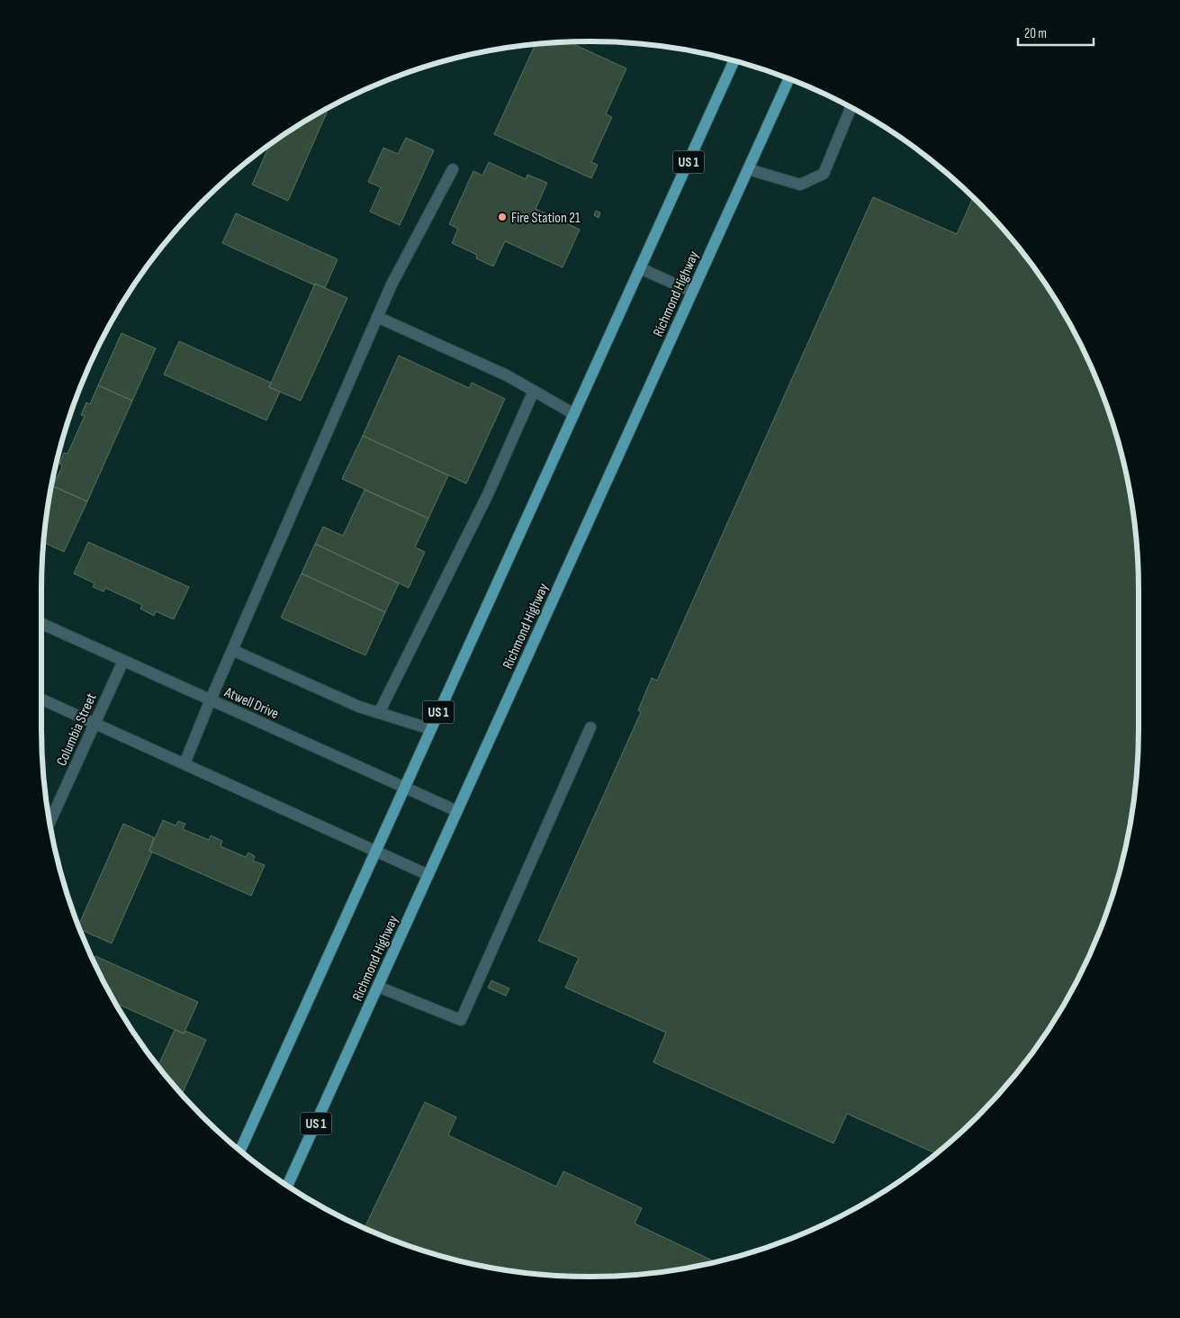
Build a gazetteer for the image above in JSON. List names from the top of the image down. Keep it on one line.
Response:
{"streets":{"main road":["US 1","Richmond Highway"],"street":["Atwell Drive","Columbia Street"]},"crossings":[["US 1","Atwell Drive"],["Richmond Highway","Atwell Drive"],["Atwell Drive","Columbia Street"]],"places":["Fire Station 21"],"scale_bar":"20 m"}
